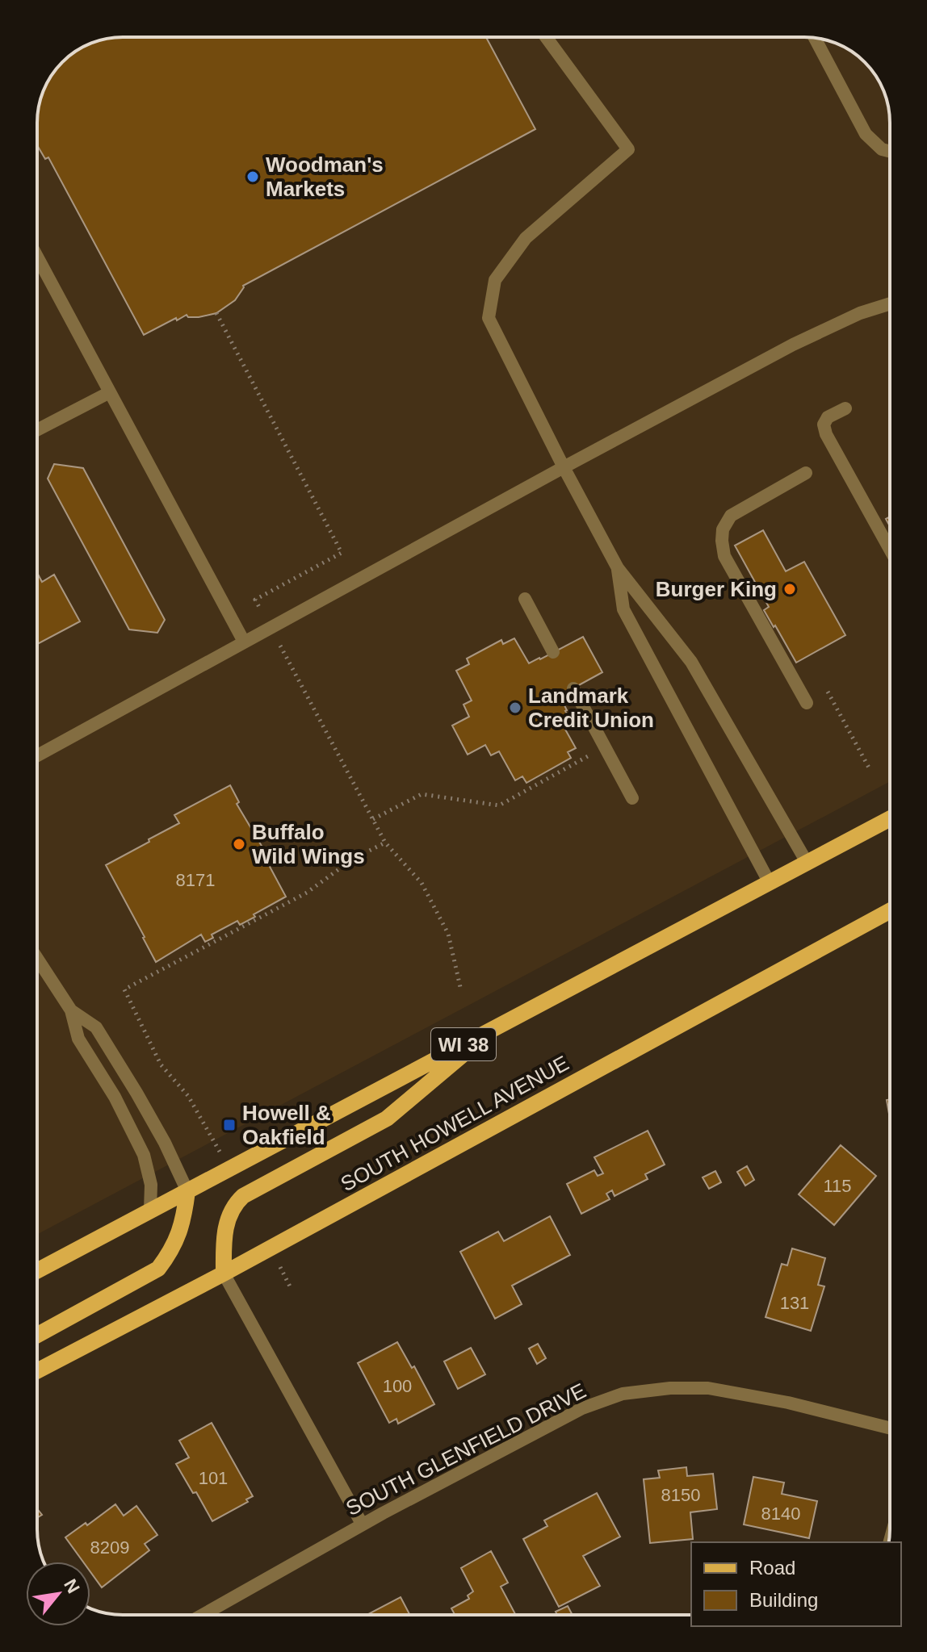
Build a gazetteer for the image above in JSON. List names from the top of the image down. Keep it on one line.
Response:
{"streets":{"main road":["WI 38","SOUTH HOWELL AVENUE"],"street":["SOUTH GLENFIELD DRIVE"]},"places":{"other":["Woodman's Markets","Burger King","Landmark Credit Union","Buffalo Wild Wings"],"transit":["Howell & Oakfield"]},"house_numbers":["8171","115","131","100","101","8150","8140","8209"],"legend":["Road","Building"],"north":"top right"}
